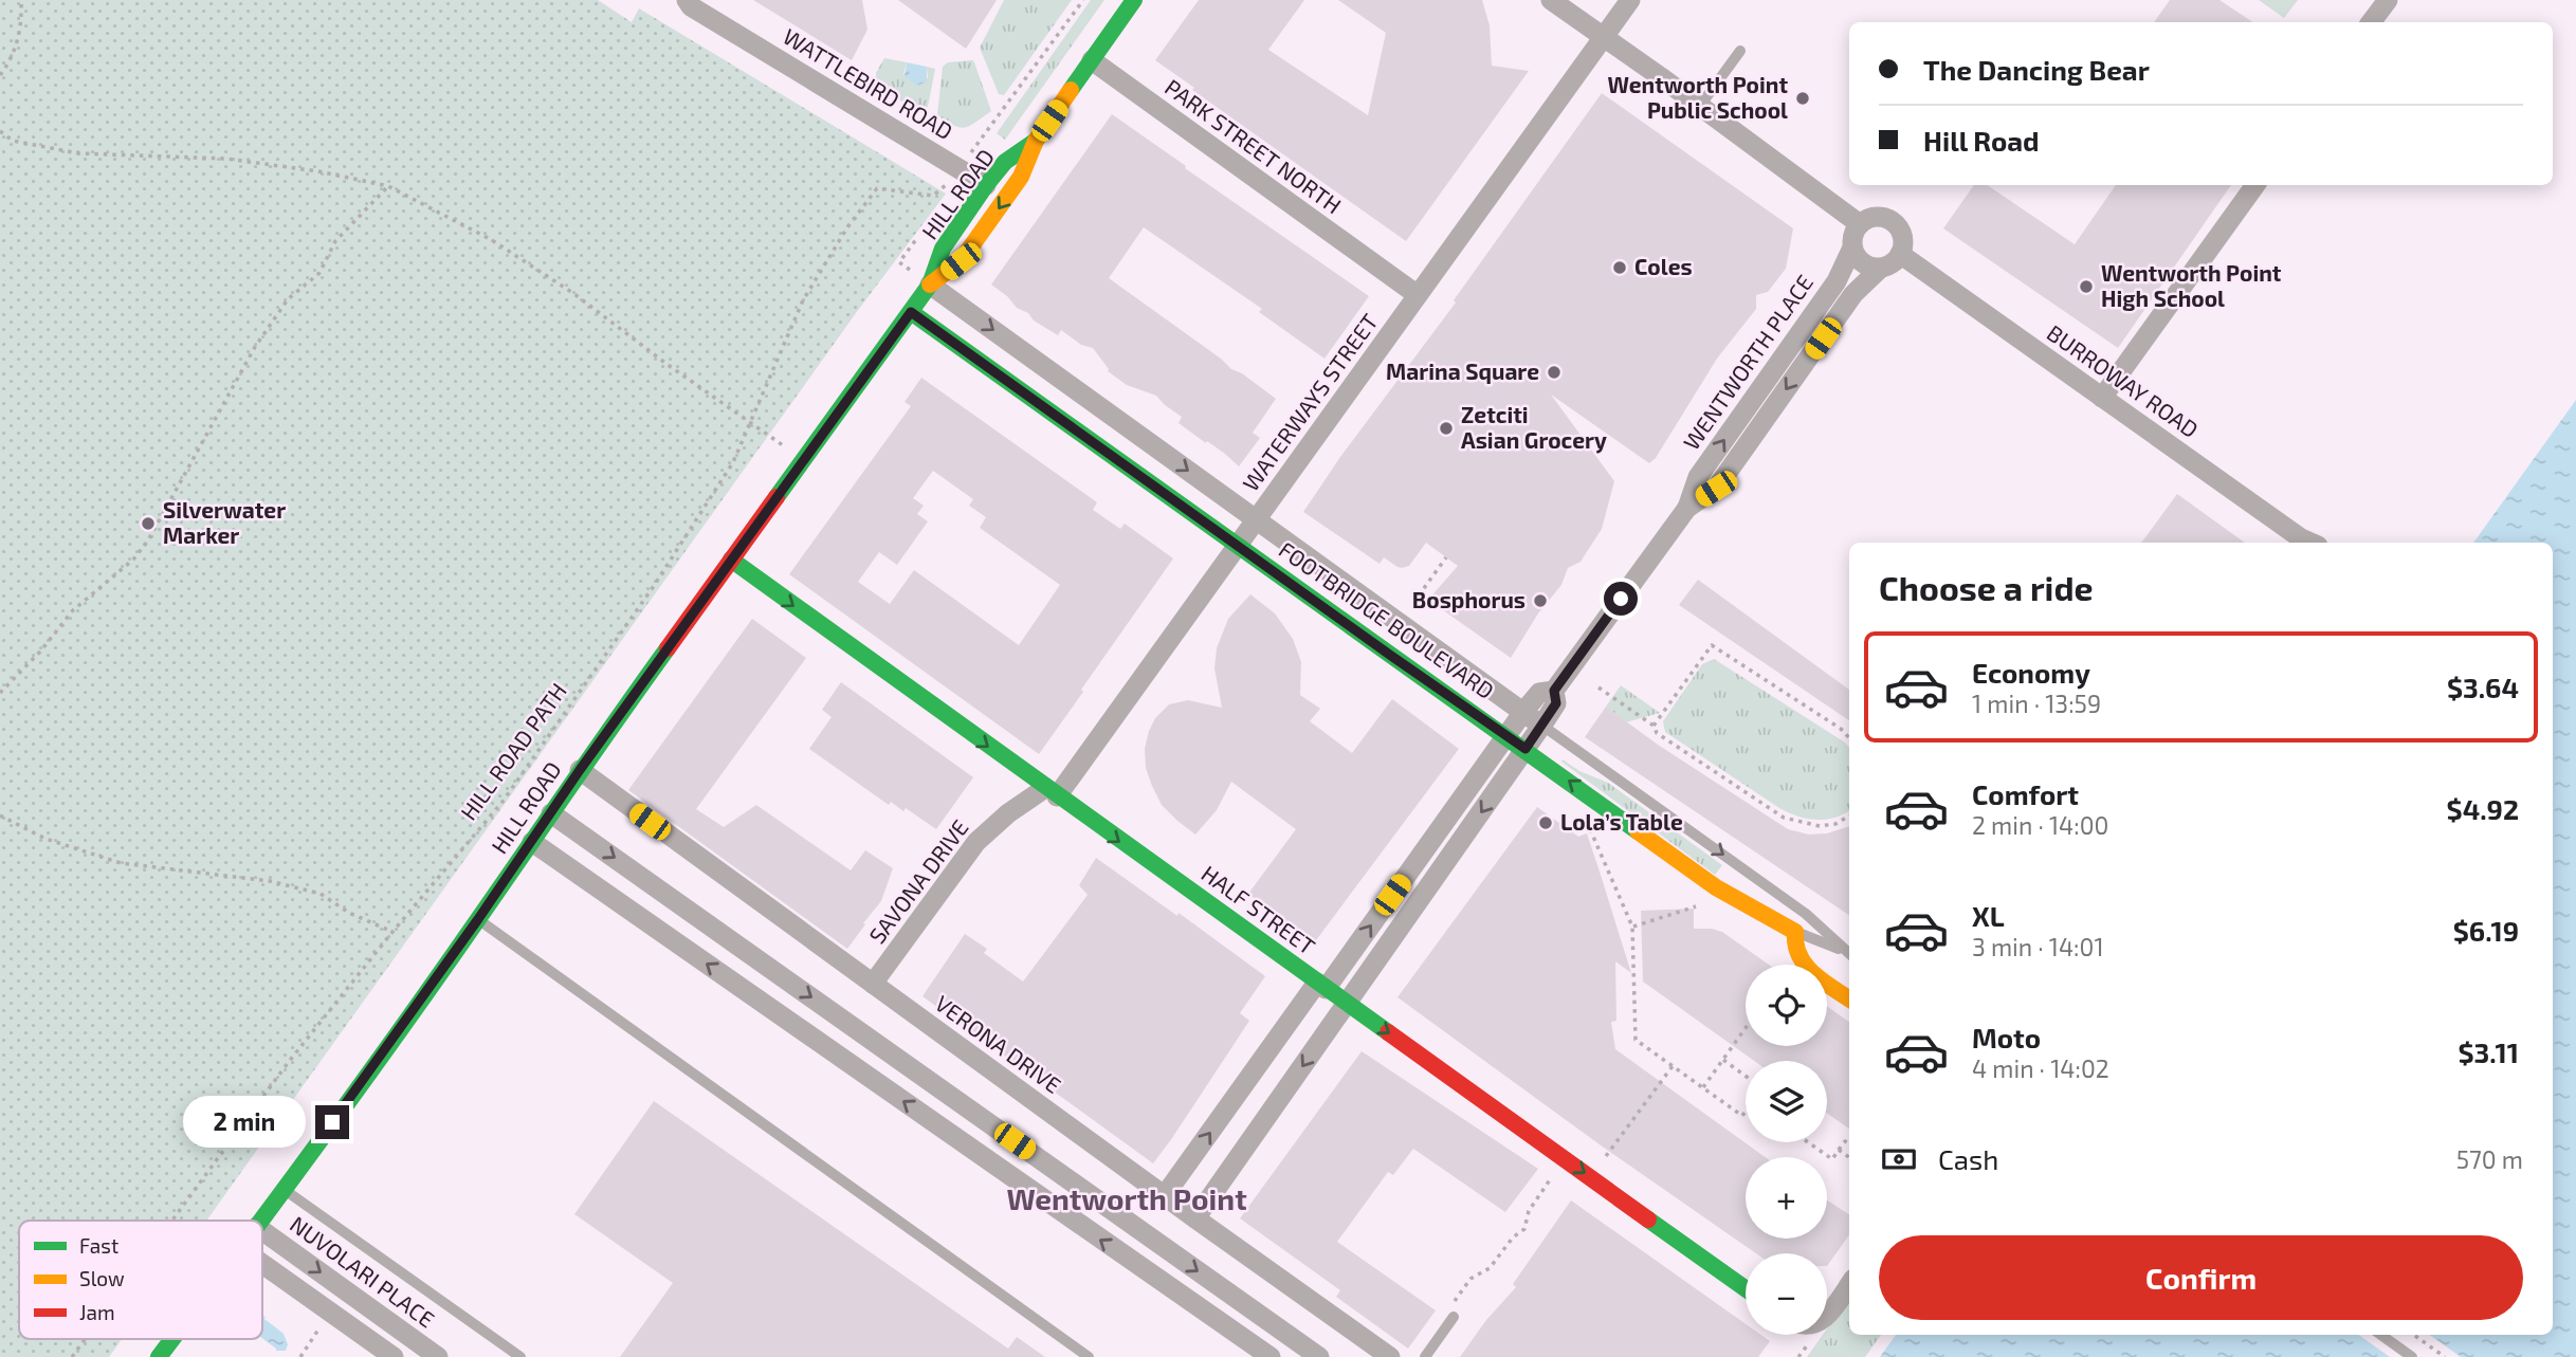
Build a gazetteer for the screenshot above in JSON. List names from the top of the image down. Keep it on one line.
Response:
{"streets":{"street":["WATTLEBIRD ROAD","PARK STREET NORTH","HILL ROAD","WENTWORTH PLACE","BURROWAY ROAD","WATERWAYS STREET","FOOTBRIDGE BOULEVARD","SAVONA DRIVE","HALF STREET","VERONA DRIVE","NUVOLARI PLACE"],"path":["HILL ROAD PATH"]},"crossings":[["WATTLEBIRD ROAD","HILL ROAD"],["PARK STREET NORTH","HILL ROAD"],["PARK STREET NORTH","WATERWAYS STREET"],["HILL ROAD","FOOTBRIDGE BOULEVARD"],["HILL ROAD","HALF STREET"],["HILL ROAD","VERONA DRIVE"],["WENTWORTH PLACE","BURROWAY ROAD"],["WENTWORTH PLACE","FOOTBRIDGE BOULEVARD"],["WENTWORTH PLACE","HALF STREET"],["WENTWORTH PLACE","VERONA DRIVE"],["WATERWAYS STREET","FOOTBRIDGE BOULEVARD"],["WATERWAYS STREET","SAVONA DRIVE"],["WATERWAYS STREET","HALF STREET"],["SAVONA DRIVE","HALF STREET"],["SAVONA DRIVE","VERONA DRIVE"]],"one_way":["HALF STREET"],"districts":["Wentworth Point"],"places":["Wentworth Point Public School","Coles","Wentworth Point High School","Marina Square","Zetciti Asian Grocery","Silverwater Marker","Bosphorus","Lola’s Table"],"legend":["Fast","Slow","Jam"],"page":{"banner":["The Dancing Bear","Hill Road"],"heading":"Choose a ride","list":[{"name":"Economy","note":"1 min · 13:59","value":"$3.64"},{"name":"Comfort","note":"2 min · 14:00","value":"$4.92"},{"name":"XL","note":"3 min · 14:01","value":"$6.19"},{"name":"Moto","note":"4 min · 14:02","value":"$3.11"}],"map_buttons":["+","−"],"bubble":"2 min","pay":["Cash","570 m"],"buttons":"Confirm"}}
